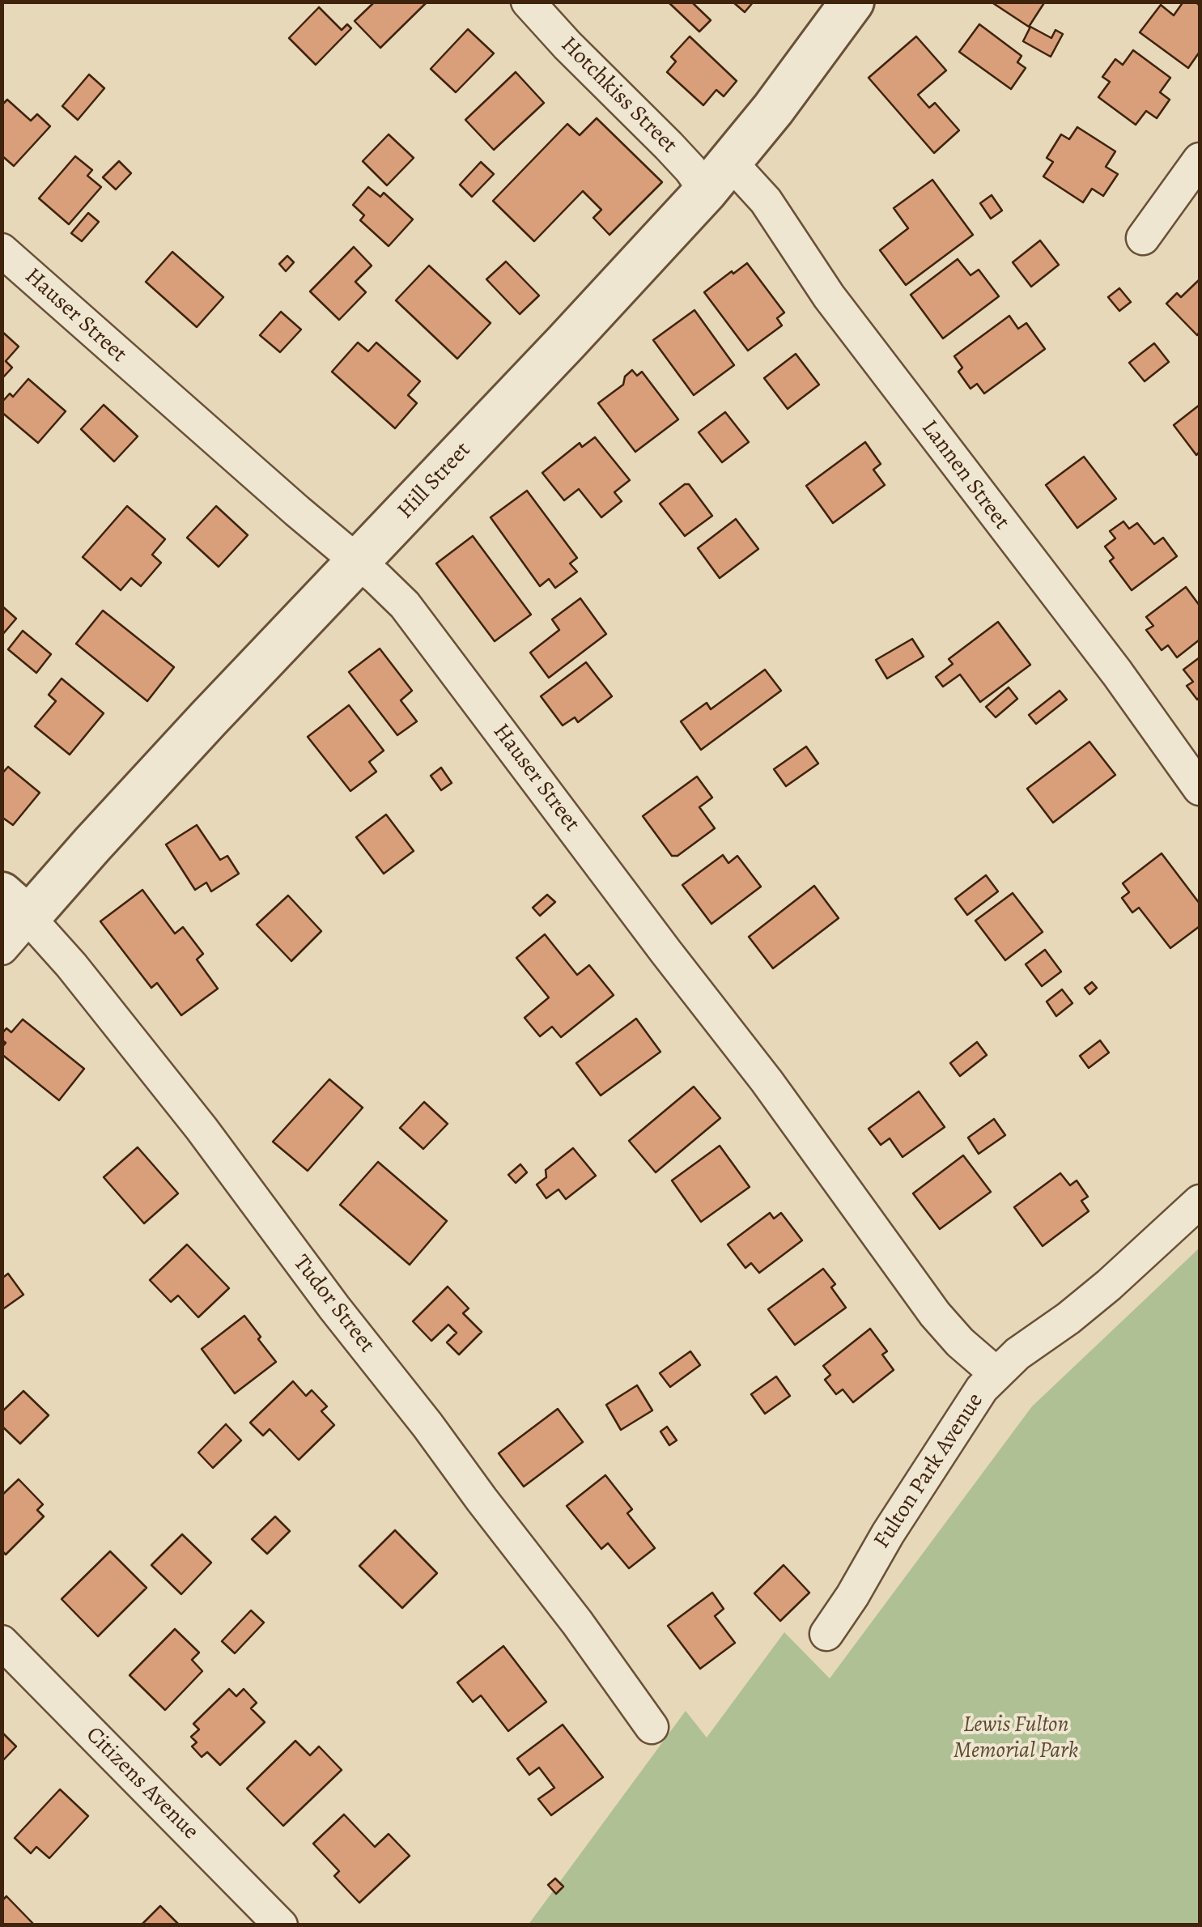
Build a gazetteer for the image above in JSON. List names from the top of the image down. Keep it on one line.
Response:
{"streets":{"street":["Hotchkiss Street","Hauser Street","Lannen Street","Hill Street","Tudor Street","Fulton Park Avenue","Citizens Avenue"]},"crossings":[["Hotchkiss Street","Lannen Street"],["Hotchkiss Street","Hill Street"],["Hauser Street","Hill Street"],["Hauser Street","Fulton Park Avenue"],["Lannen Street","Hill Street"],["Hill Street","Tudor Street"]],"parks":["Lewis Fulton Memorial Park"]}
